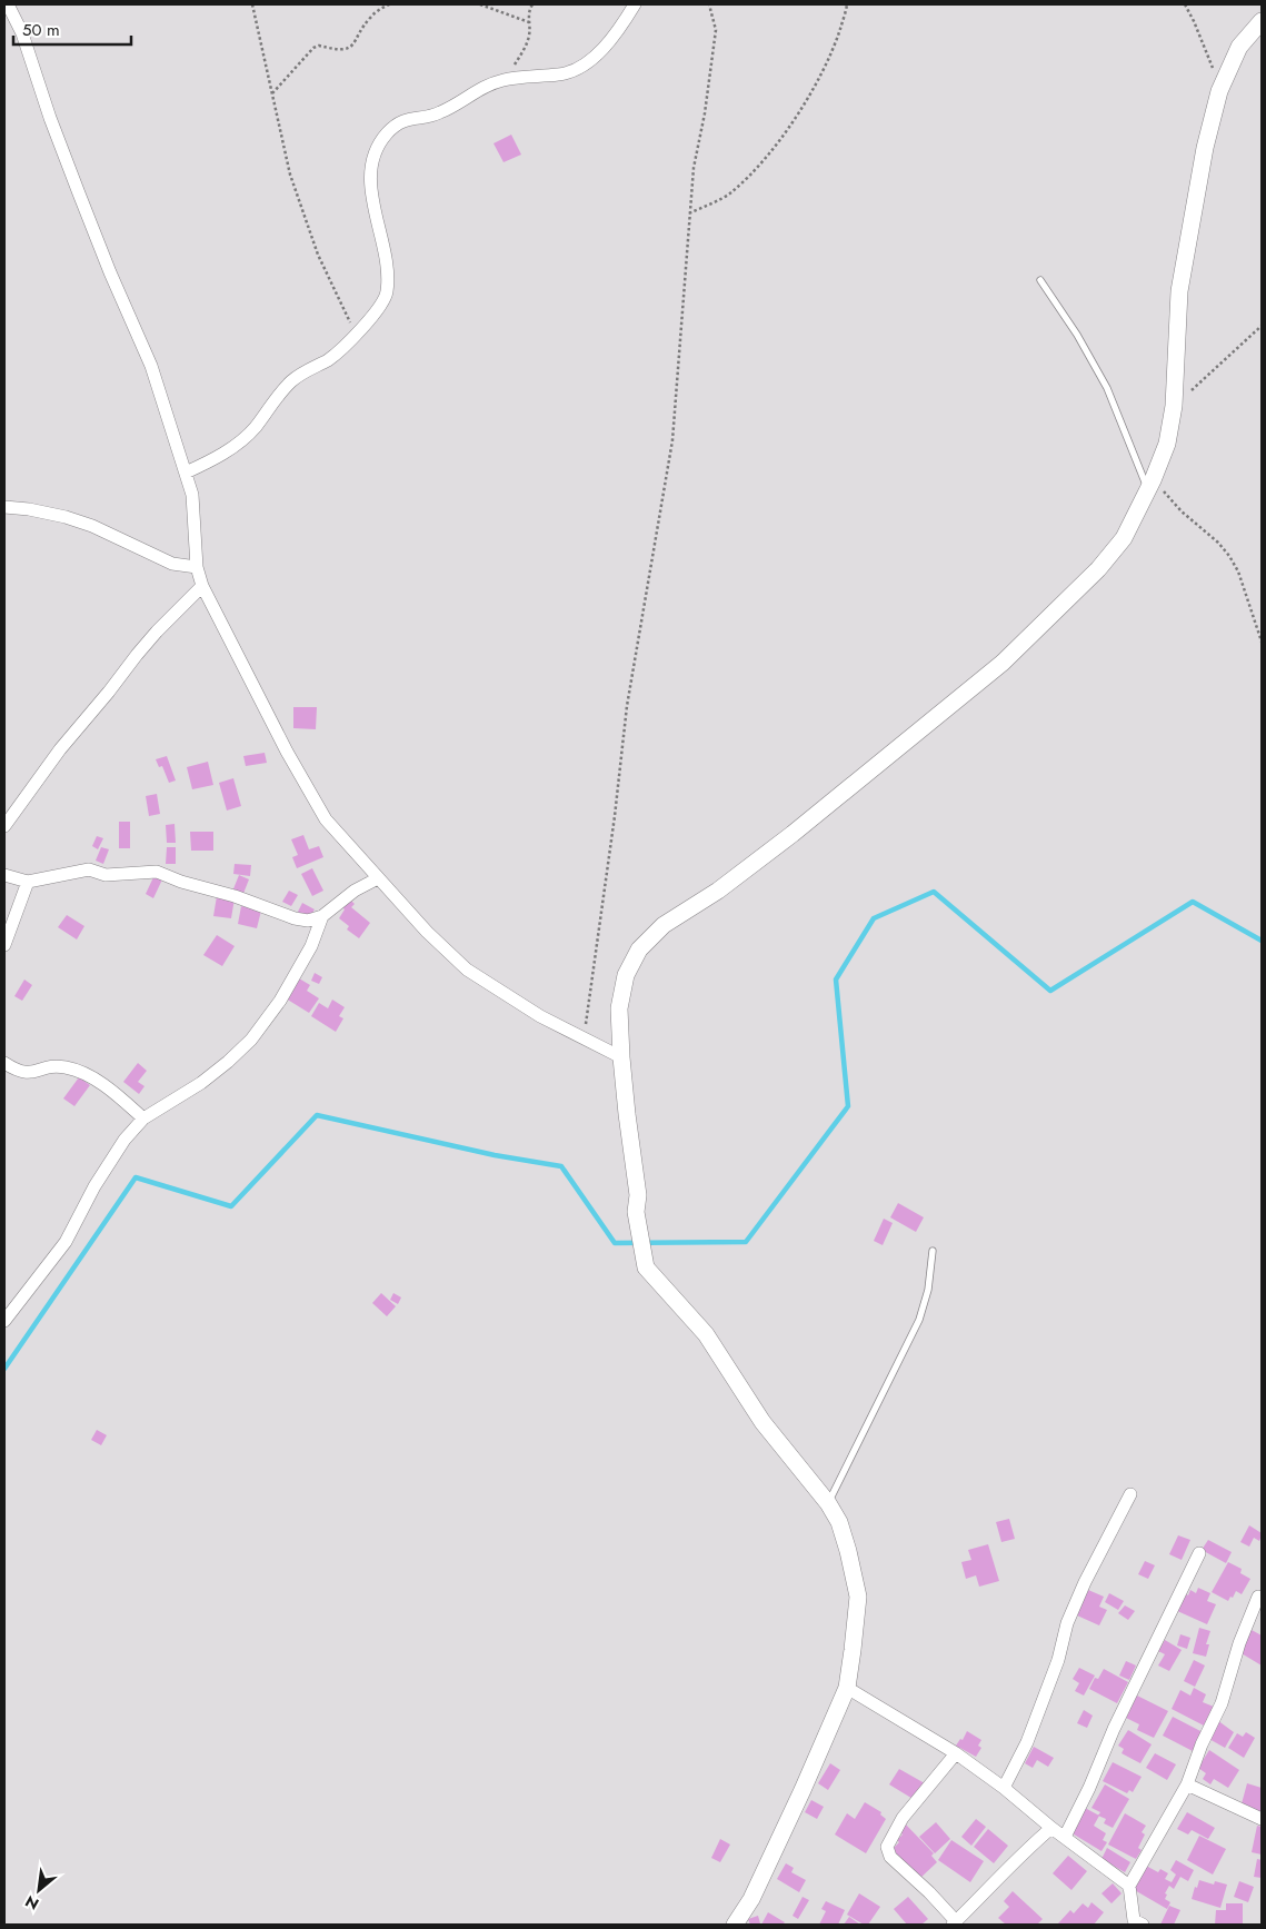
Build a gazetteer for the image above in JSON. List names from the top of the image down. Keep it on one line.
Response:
{"scale_bar":"50 m","north":"bottom left"}
